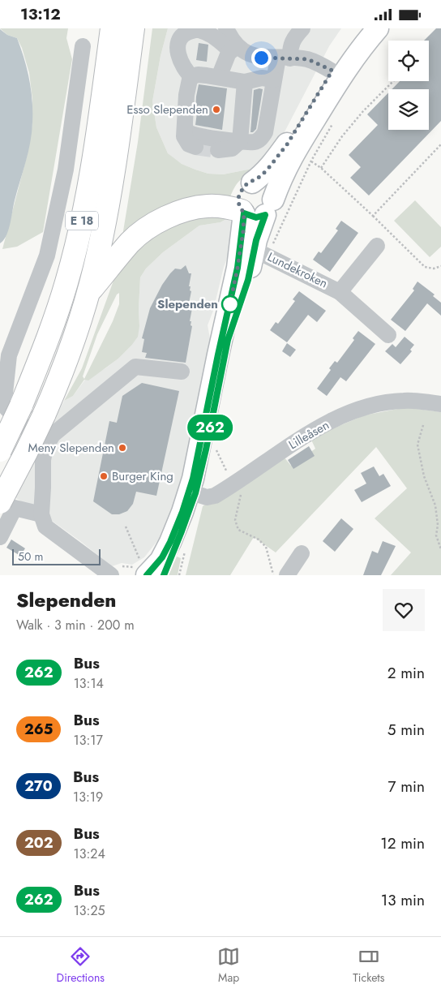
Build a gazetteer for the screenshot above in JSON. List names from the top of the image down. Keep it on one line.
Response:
{"streets":{"highway":["E 18"],"street":["Lundekroken","Lilleåsen"]},"places":["Esso Slependen","Slependen","Meny Slependen","Burger King"],"lines":["bus line 262"],"scale_bar":"50 m","page":{"status":"13:12","on_map":"262","scale":"50 m","heading":["Slependen","Walk · 3 min · 200 m"],"list":[{"mark":"262","name":"Bus","note":"13:14","value":"2 min"},{"mark":"265","name":"Bus","note":"13:17","value":"5 min"},{"mark":"270","name":"Bus","note":"13:19","value":"7 min"},{"mark":"202","name":"Bus","note":"13:24","value":"12 min"},{"mark":"262","name":"Bus","note":"13:25","value":"13 min"}],"tabs":["Directions","Map","Tickets"]}}
